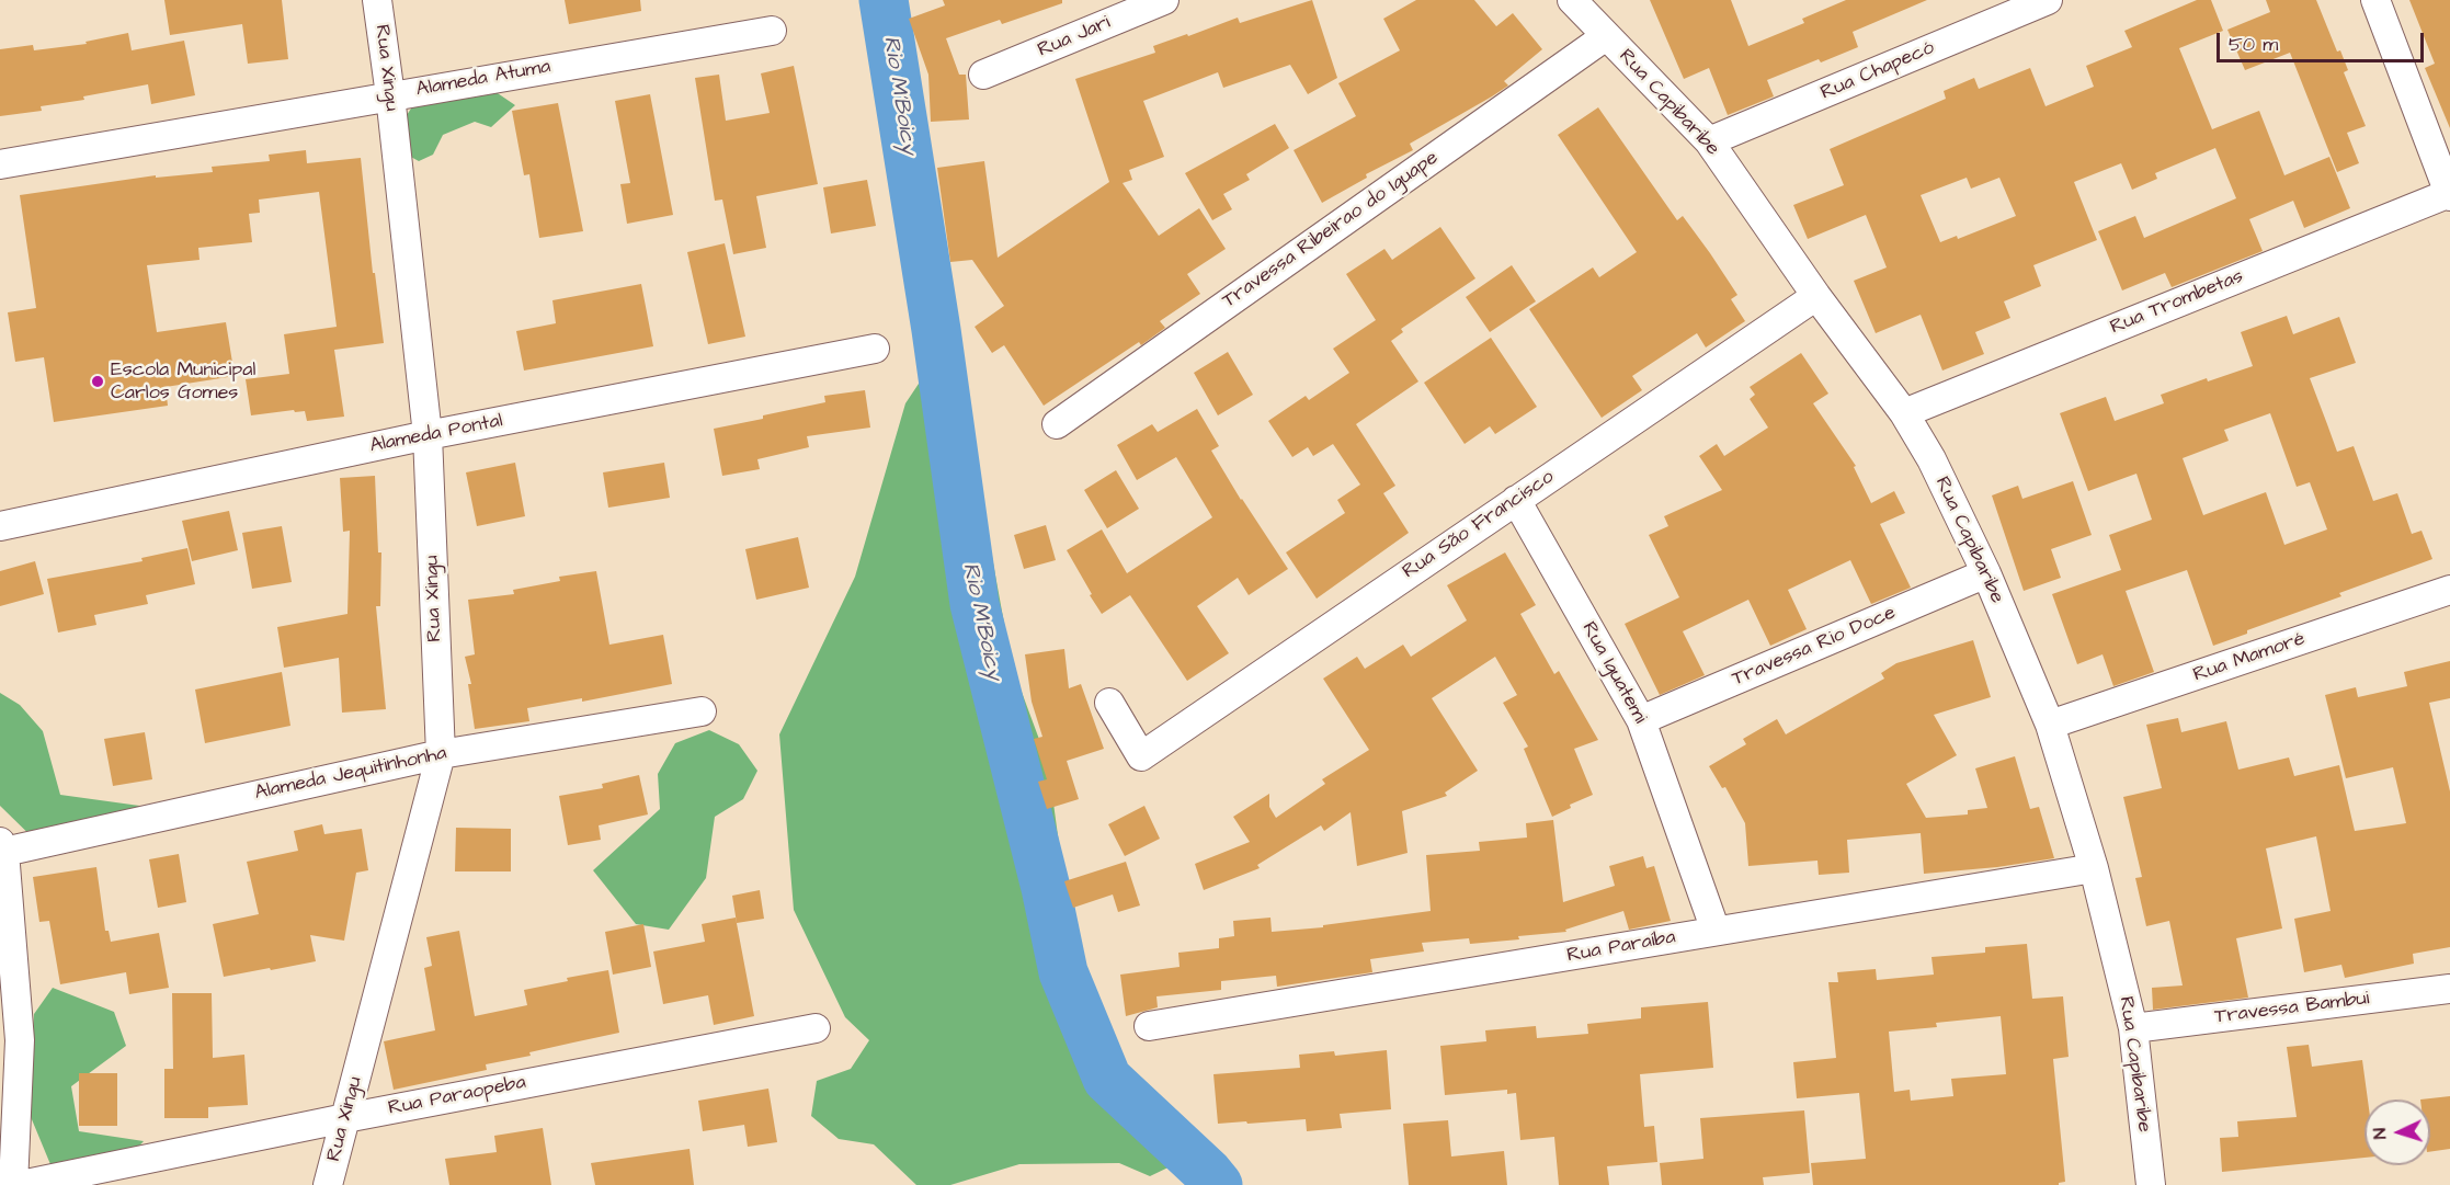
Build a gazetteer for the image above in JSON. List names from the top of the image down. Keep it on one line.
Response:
{"streets":{"street":["Rua Jari","Rua Xingu","Rua Chapecó","Alameda Atuma","Rua Capibaribe","Travessa Ribeirao do Iguape","Rua Trombetas","Alameda Pontal","Rua São Francisco","Travessa Rio Doce","Rua Mamoré","Rua Iguatemi","Alameda Jequitinhonha","Rua Paraíba","Travessa Bambui","Rua Paraopeba"]},"crossings":[["Rua Xingu","Alameda Atuma"],["Rua Xingu","Alameda Pontal"],["Rua Xingu","Alameda Jequitinhonha"],["Rua Xingu","Rua Paraopeba"],["Rua Chapecó","Rua Capibaribe"],["Rua Capibaribe","Travessa Ribeirao do Iguape"],["Rua Capibaribe","Rua Trombetas"],["Rua Capibaribe","Rua São Francisco"],["Rua Capibaribe","Travessa Rio Doce"],["Rua Capibaribe","Rua Mamoré"],["Rua Capibaribe","Rua Paraíba"],["Rua Capibaribe","Travessa Bambui"],["Rua São Francisco","Rua Iguatemi"],["Travessa Rio Doce","Rua Iguatemi"],["Rua Iguatemi","Rua Paraíba"]],"water":["Rio M'Boicy"],"places":["Escola Municipal Carlos Gomes"],"scale_bar":"50 m","north":"left"}
